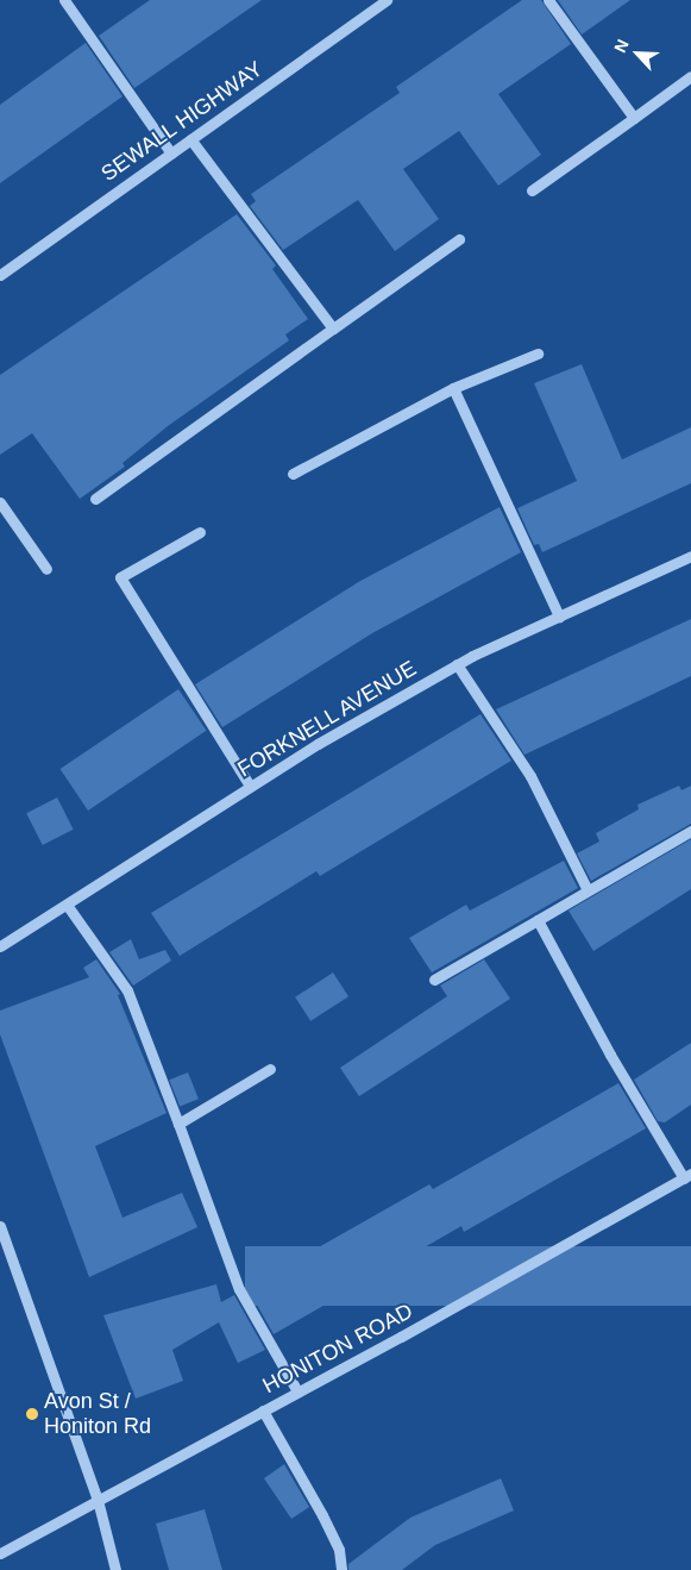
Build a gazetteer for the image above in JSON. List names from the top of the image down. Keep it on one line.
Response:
{"streets":{"street":["SEWALL HIGHWAY","FORKNELL AVENUE","HONITON ROAD"]},"places":["Avon St / Honiton Rd"],"north":"top left"}
